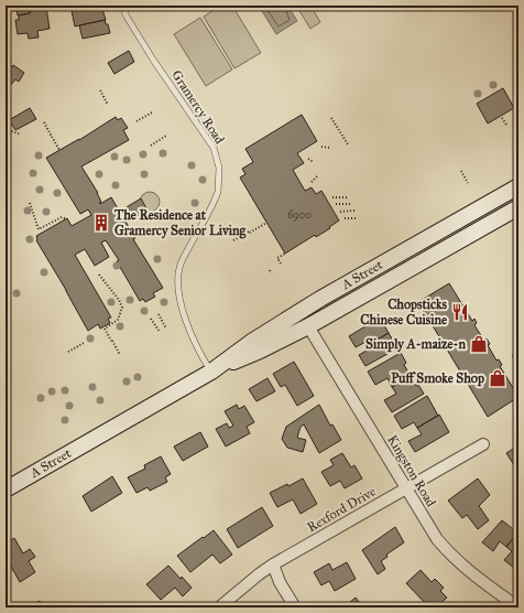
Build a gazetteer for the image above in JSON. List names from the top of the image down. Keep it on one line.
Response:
{"streets":{"main road":["A Street"],"street":["Kingston Road","Rexford Drive"],"lane":["Gramercy Road"]},"crossings":[["Gramercy Road","A Street"],["A Street","Kingston Road"],["Kingston Road","Rexford Drive"]],"places":{"building":["The Residence at Gramercy Senior Living"],"restaurant":["Chopsticks Chinese Cuisine"],"shop":["Simply A-maize-n","Puff Smoke Shop"]},"house_numbers":["6900"]}
